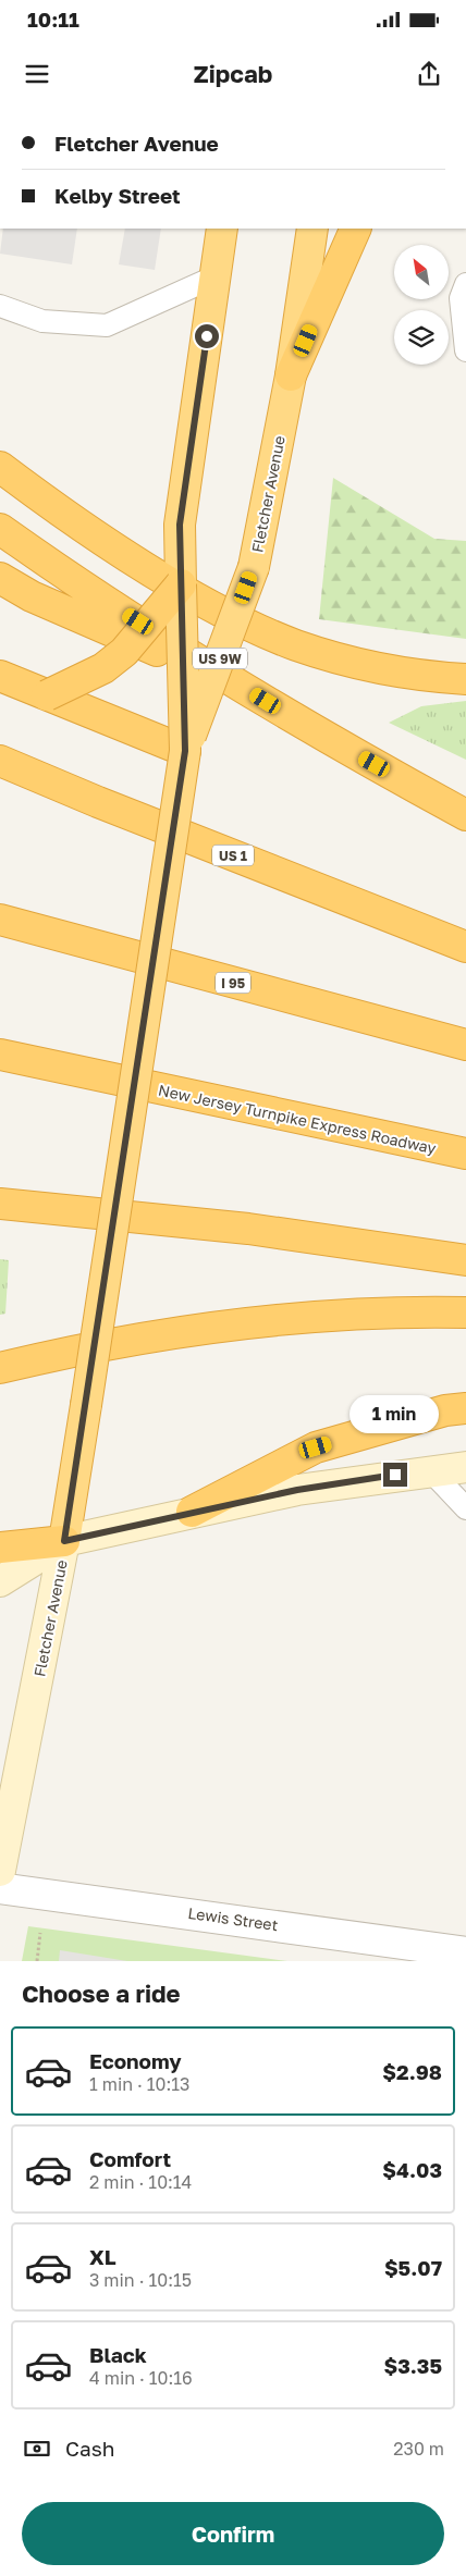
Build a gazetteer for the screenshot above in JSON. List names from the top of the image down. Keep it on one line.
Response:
{"streets":{"highway":["Fletcher Avenue","US 9W","US 1","I 95","New Jersey Turnpike Express Roadway"],"street":["Lewis Street"]},"north":"top left","page":{"status":"10:11","header":"Zipcab","banner":["Fletcher Avenue","Kelby Street"],"bubble":"1 min","heading":"Choose a ride","list":[{"name":"Economy","note":"1 min · 10:13","value":"$2.98"},{"name":"Comfort","note":"2 min · 10:14","value":"$4.03"},{"name":"XL","note":"3 min · 10:15","value":"$5.07"},{"name":"Black","note":"4 min · 10:16","value":"$3.35"}],"pay":["Cash","230 m"],"buttons":"Confirm"}}
